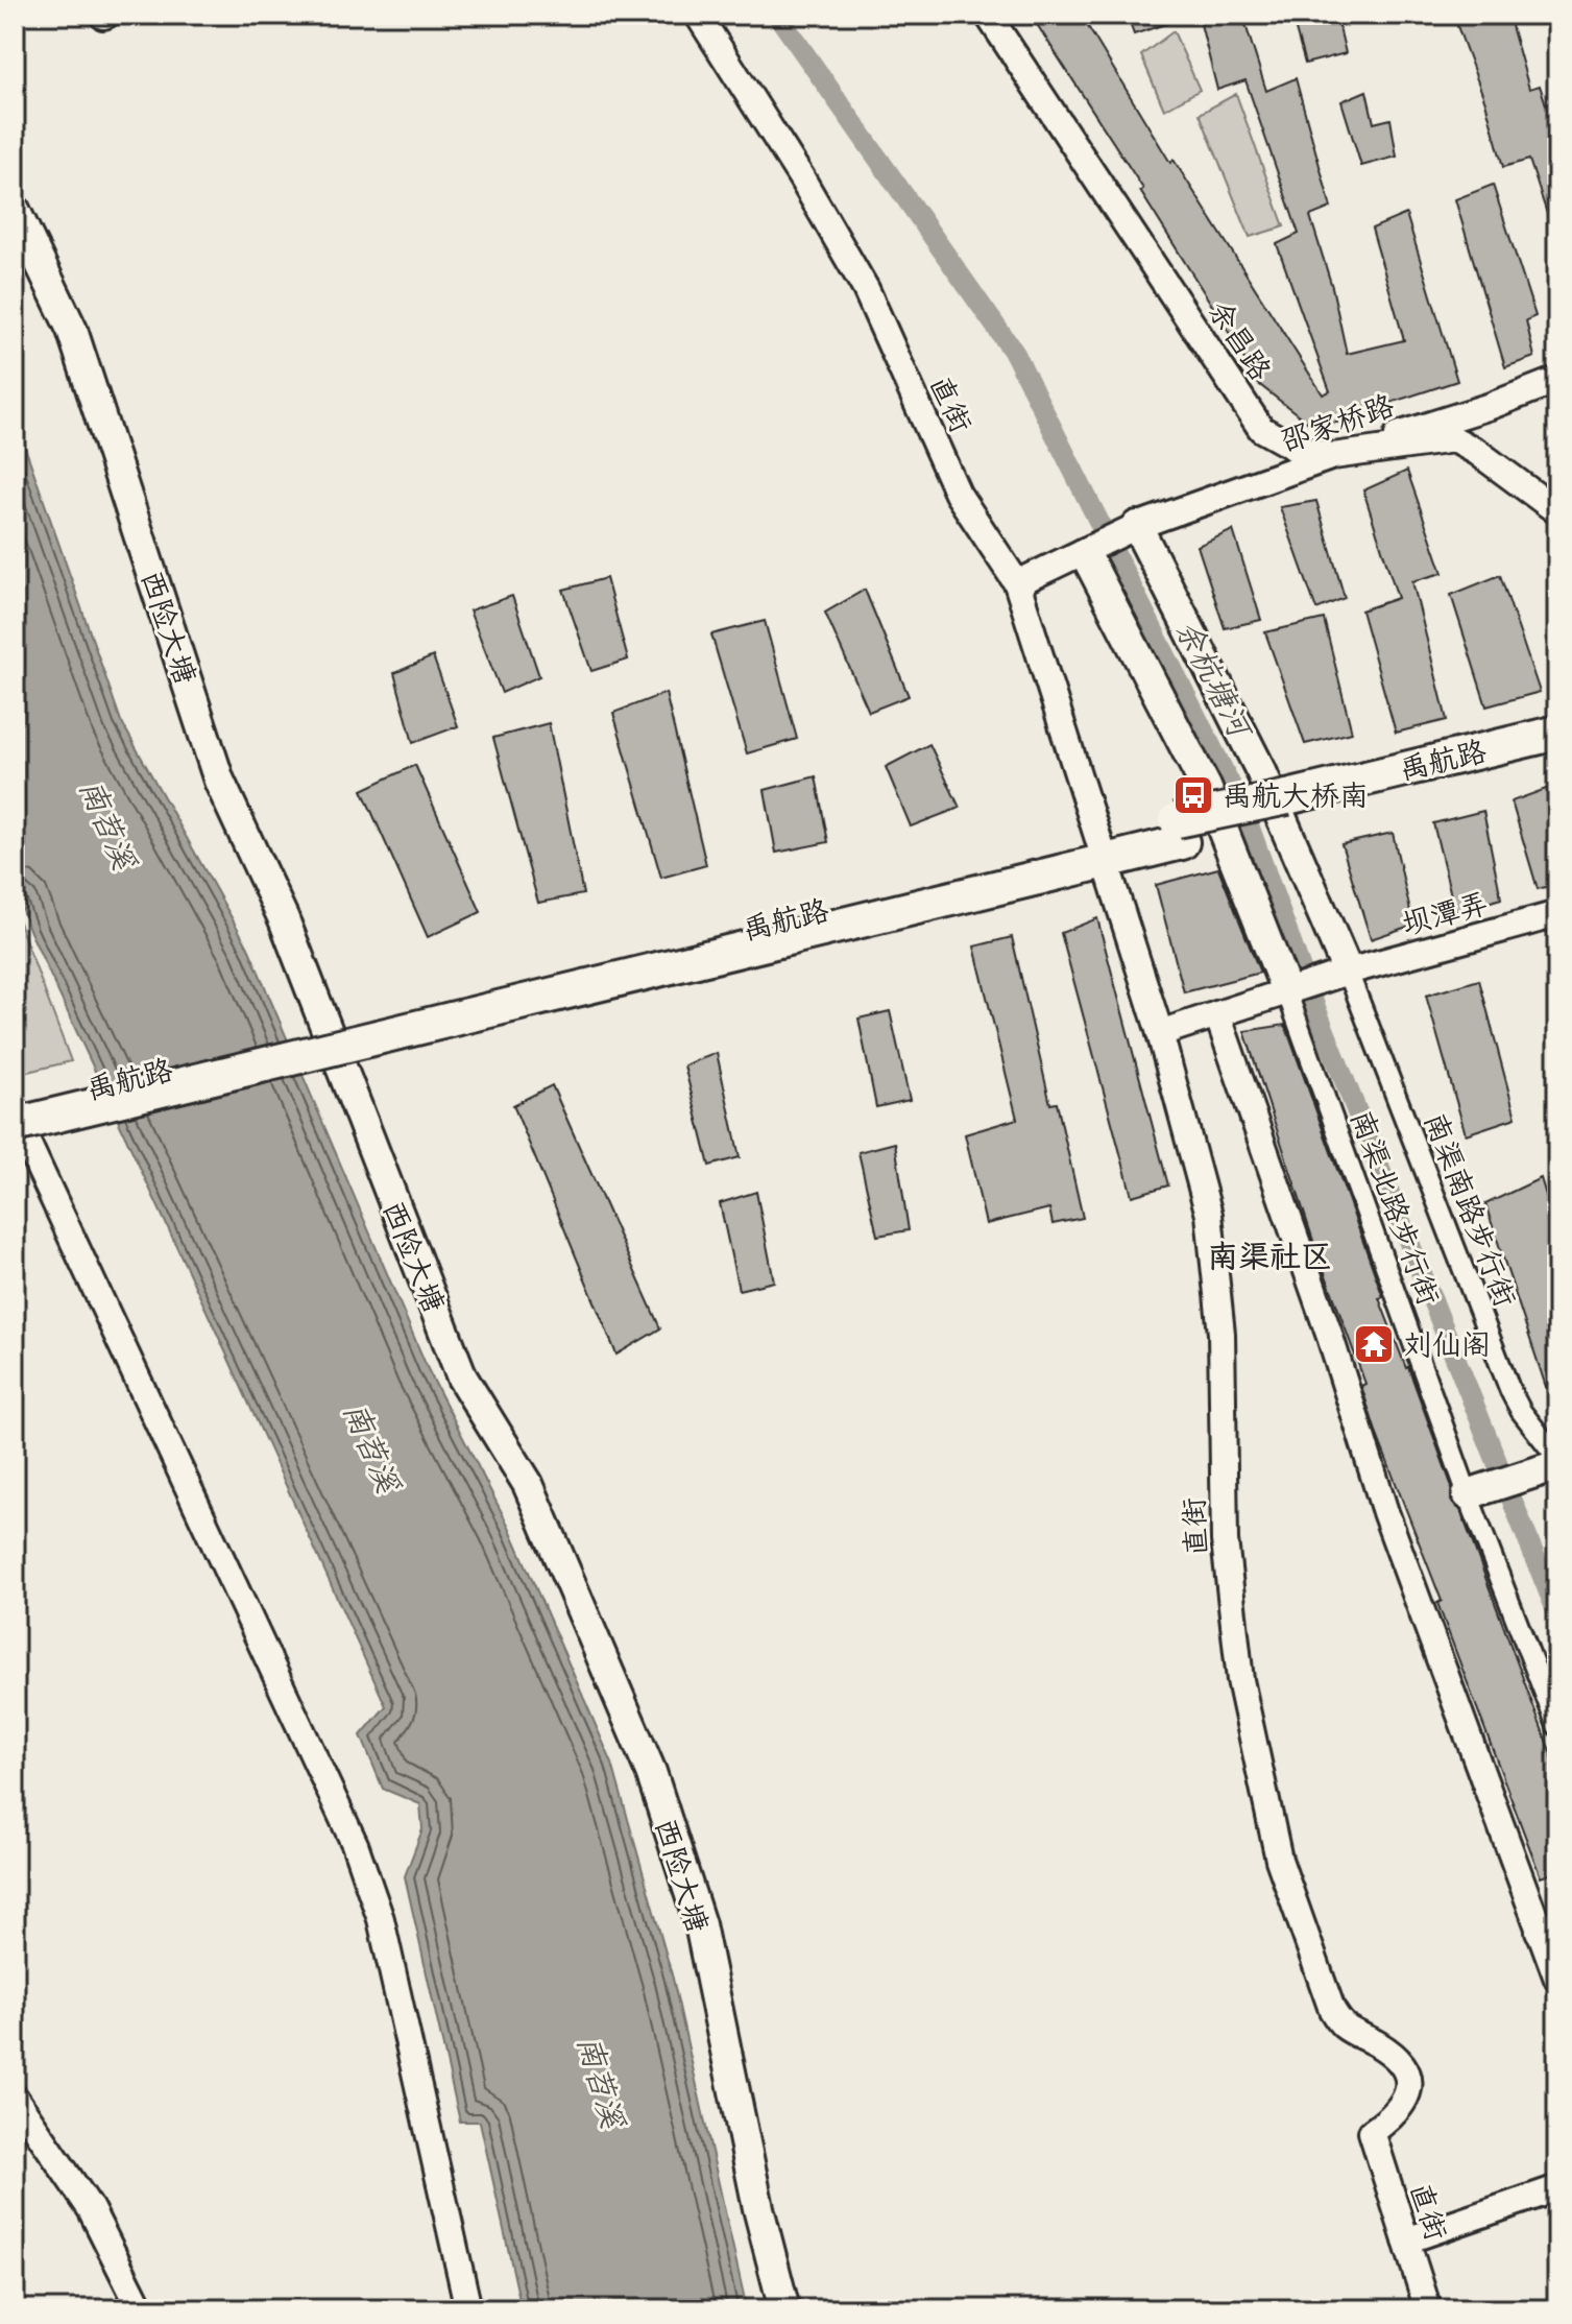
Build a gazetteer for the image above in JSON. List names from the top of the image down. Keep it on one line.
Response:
{"streets":{"main road":["禹航路"],"street":["余昌路","直街","邵家桥路","西险大塘","坝潭弄","南渠北路步行街","南渠南路步行街"]},"crossings":[["余昌路","邵家桥路"],["直街","邵家桥路"],["直街","禹航路"],["直街","坝潭弄"],["坝潭弄","南渠北路步行街"],["坝潭弄","南渠南路步行街"]],"districts":["南渠社区"],"water":["余杭塘河","南苕溪"],"places":{"bus stop":["禹航大桥南"],"temple":["刘仙阁"]}}
